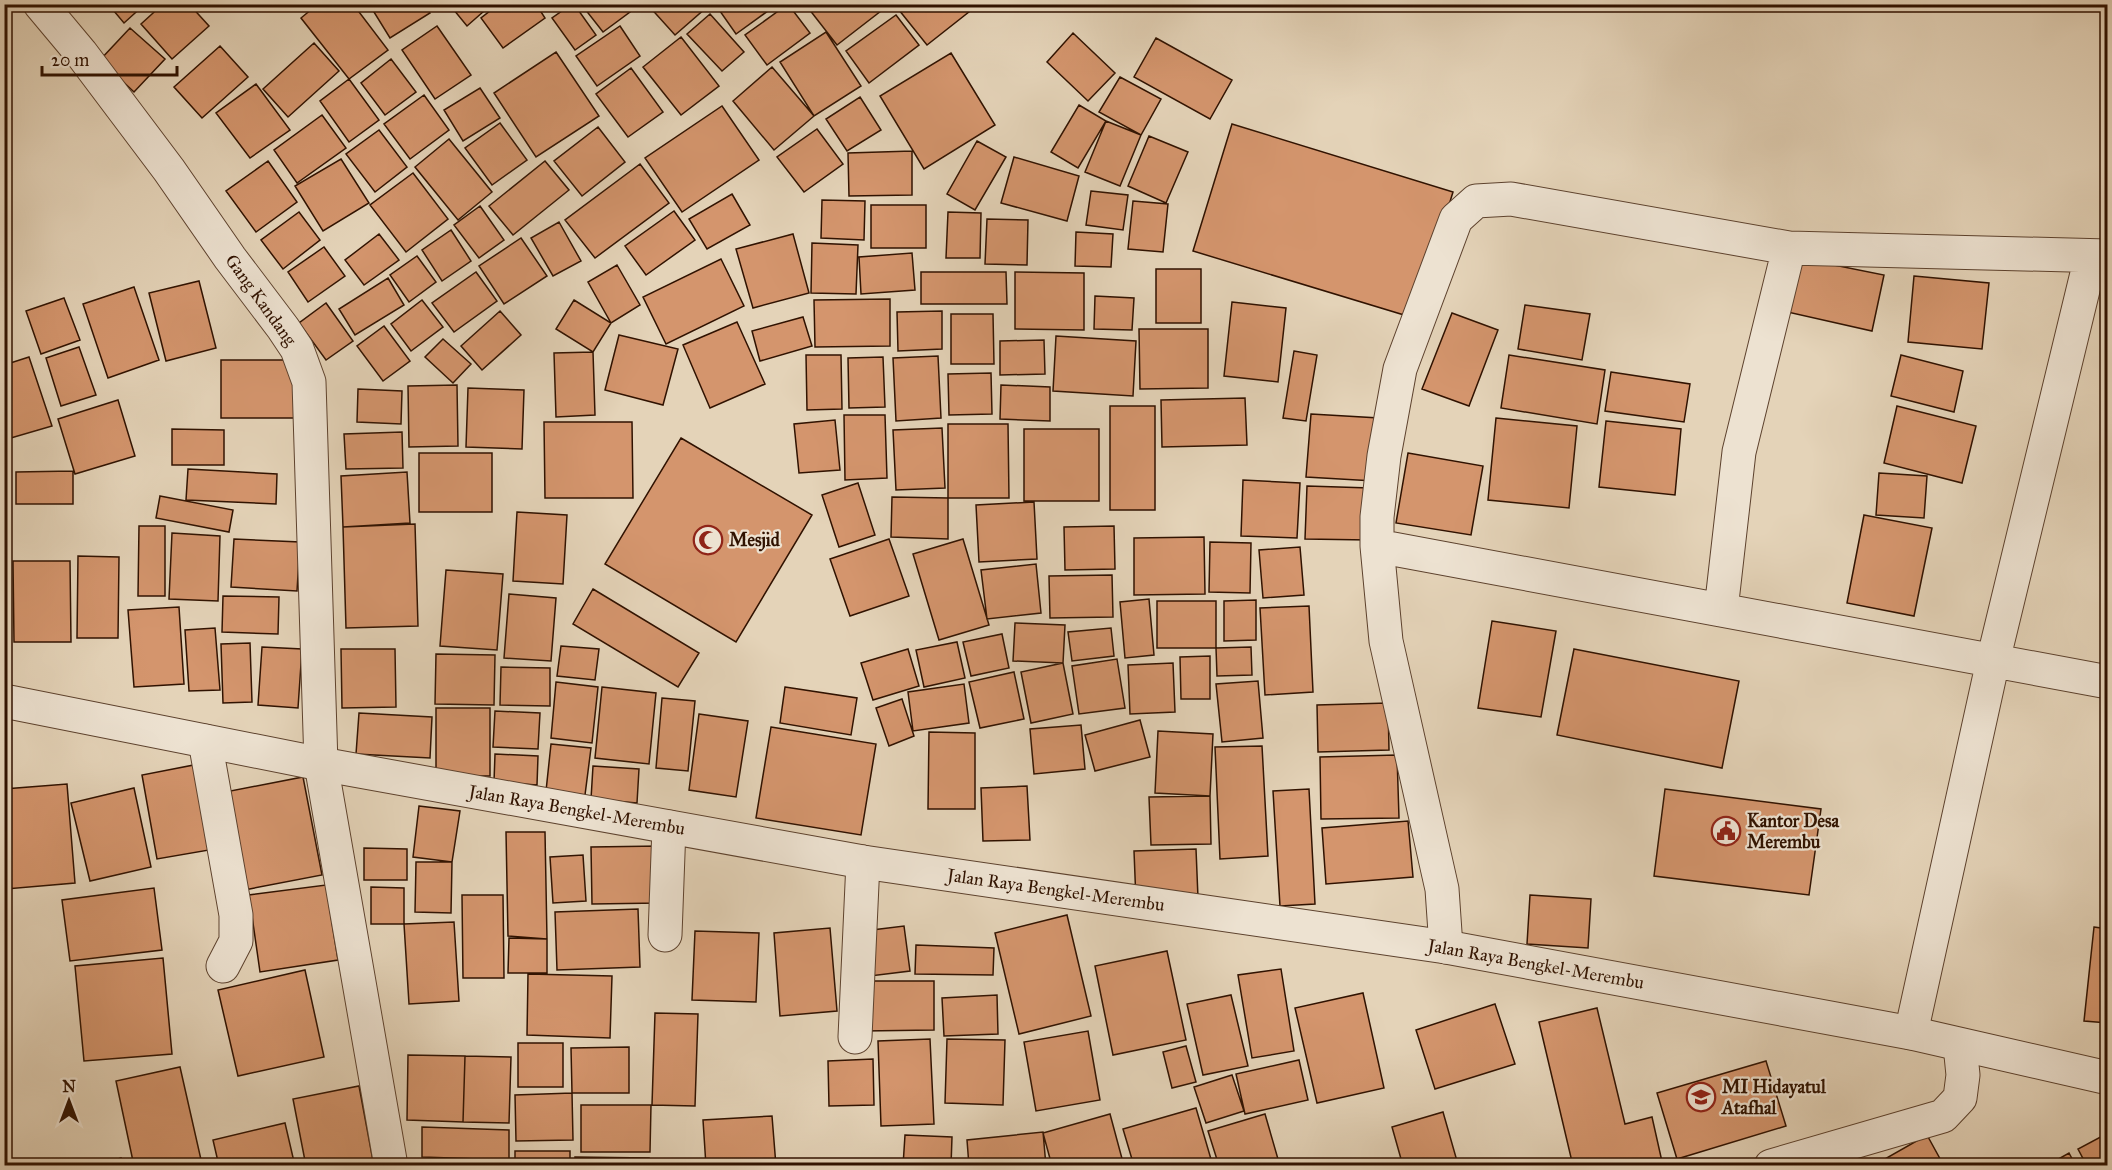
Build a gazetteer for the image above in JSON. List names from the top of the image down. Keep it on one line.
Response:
{"streets":{"street":["Gang Kandang","Jalan Raya Bengkel-Merembu"]},"crossings":[["Gang Kandang","Jalan Raya Bengkel-Merembu"]],"places":{"mosque":["Mesjid"],"public building":["Kantor Desa Merembu"],"school or university":["MI Hidayatul Atafhal"]},"scale_bar":"20 m","north":"top"}
